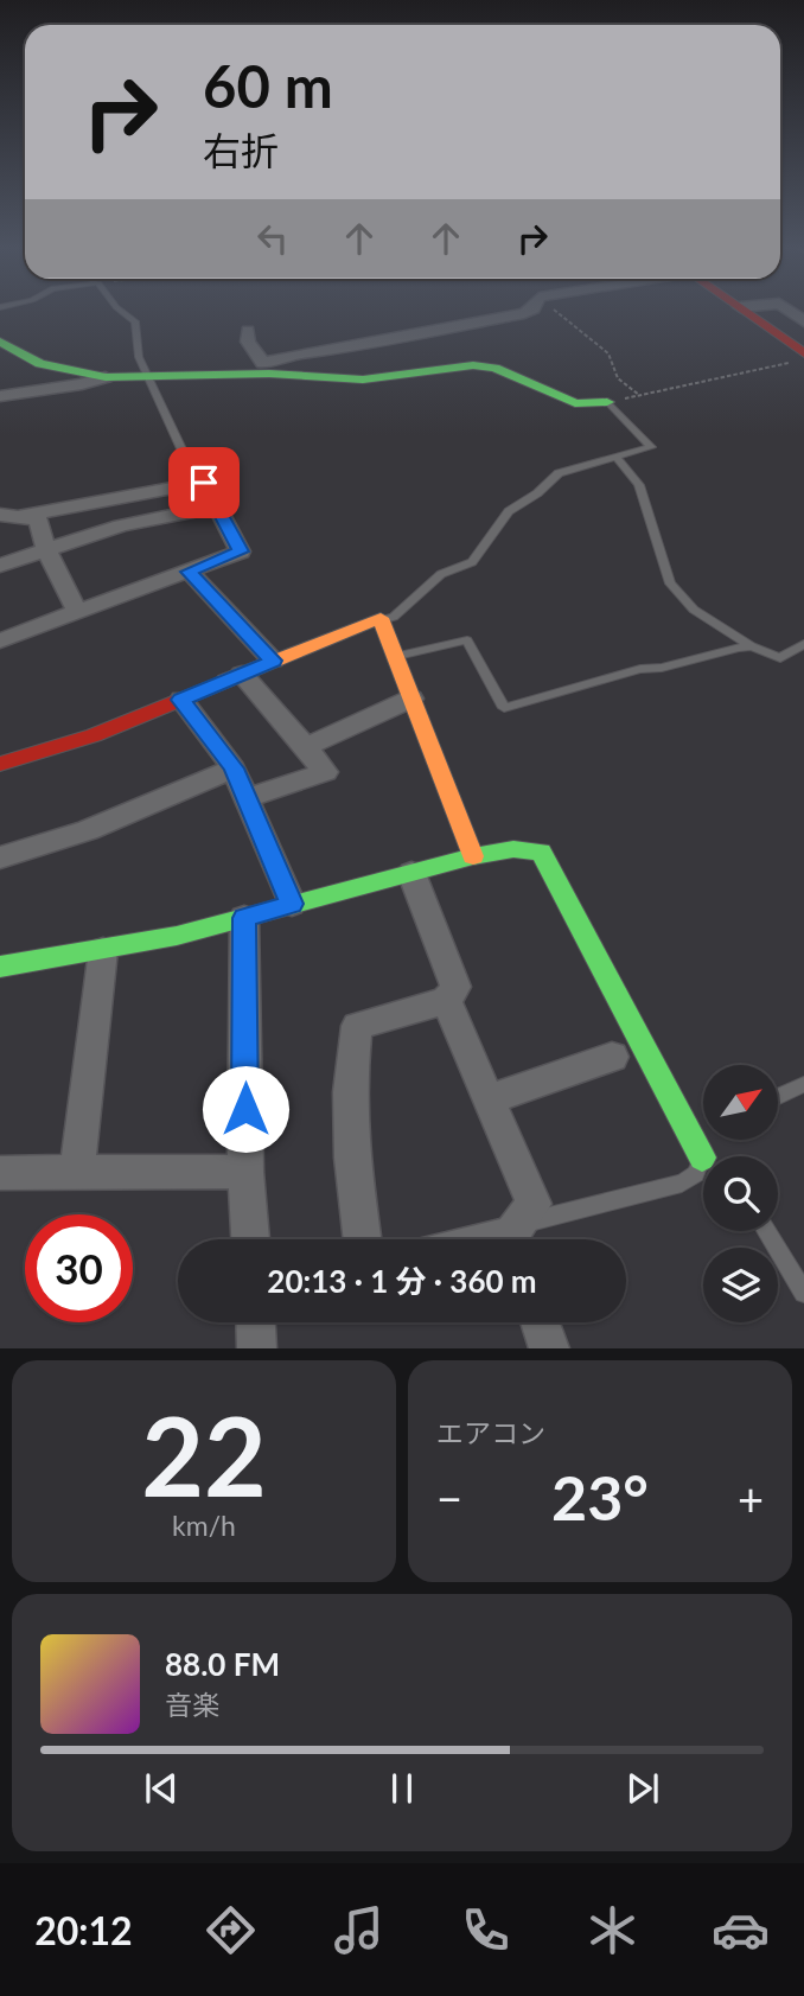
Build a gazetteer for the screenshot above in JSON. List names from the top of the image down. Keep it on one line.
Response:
{"north":"top right","page":{"turn":["60 m","右折"],"limit":"30","trip":"20:13 · 1 分 · 360 m","tile":[["22","km/h"],"エアコン"],"heat":["−","23°","+"],"song":["88.0 FM","音楽"],"tabs":"20:12"}}
